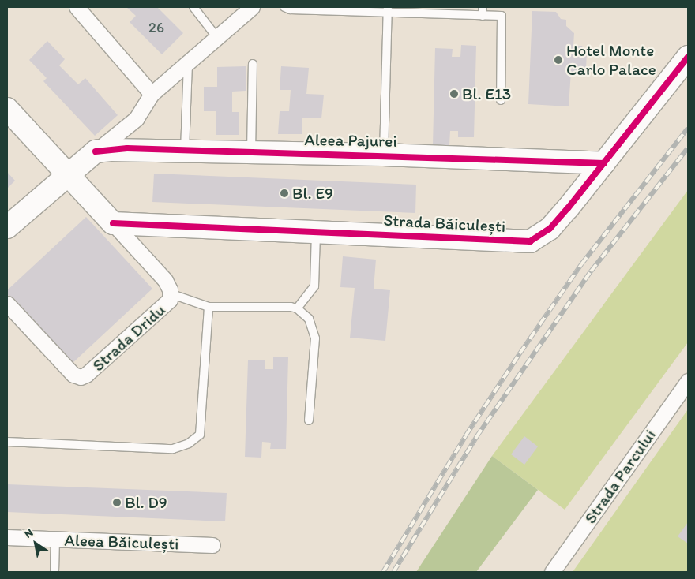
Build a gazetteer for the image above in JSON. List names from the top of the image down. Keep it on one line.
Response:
{"streets":{"street":["Aleea Pajurei","Strada Băiculești","Strada Dridu","Strada Parcului","Aleea Băiculești"]},"crossings":[["Aleea Pajurei","Strada Băiculești"],["Strada Băiculești","Strada Dridu"]],"places":["Hotel Monte Carlo Palace","Bl. E13","Bl. E9","Bl. D9"],"house_numbers":["26"],"north":"top left"}
